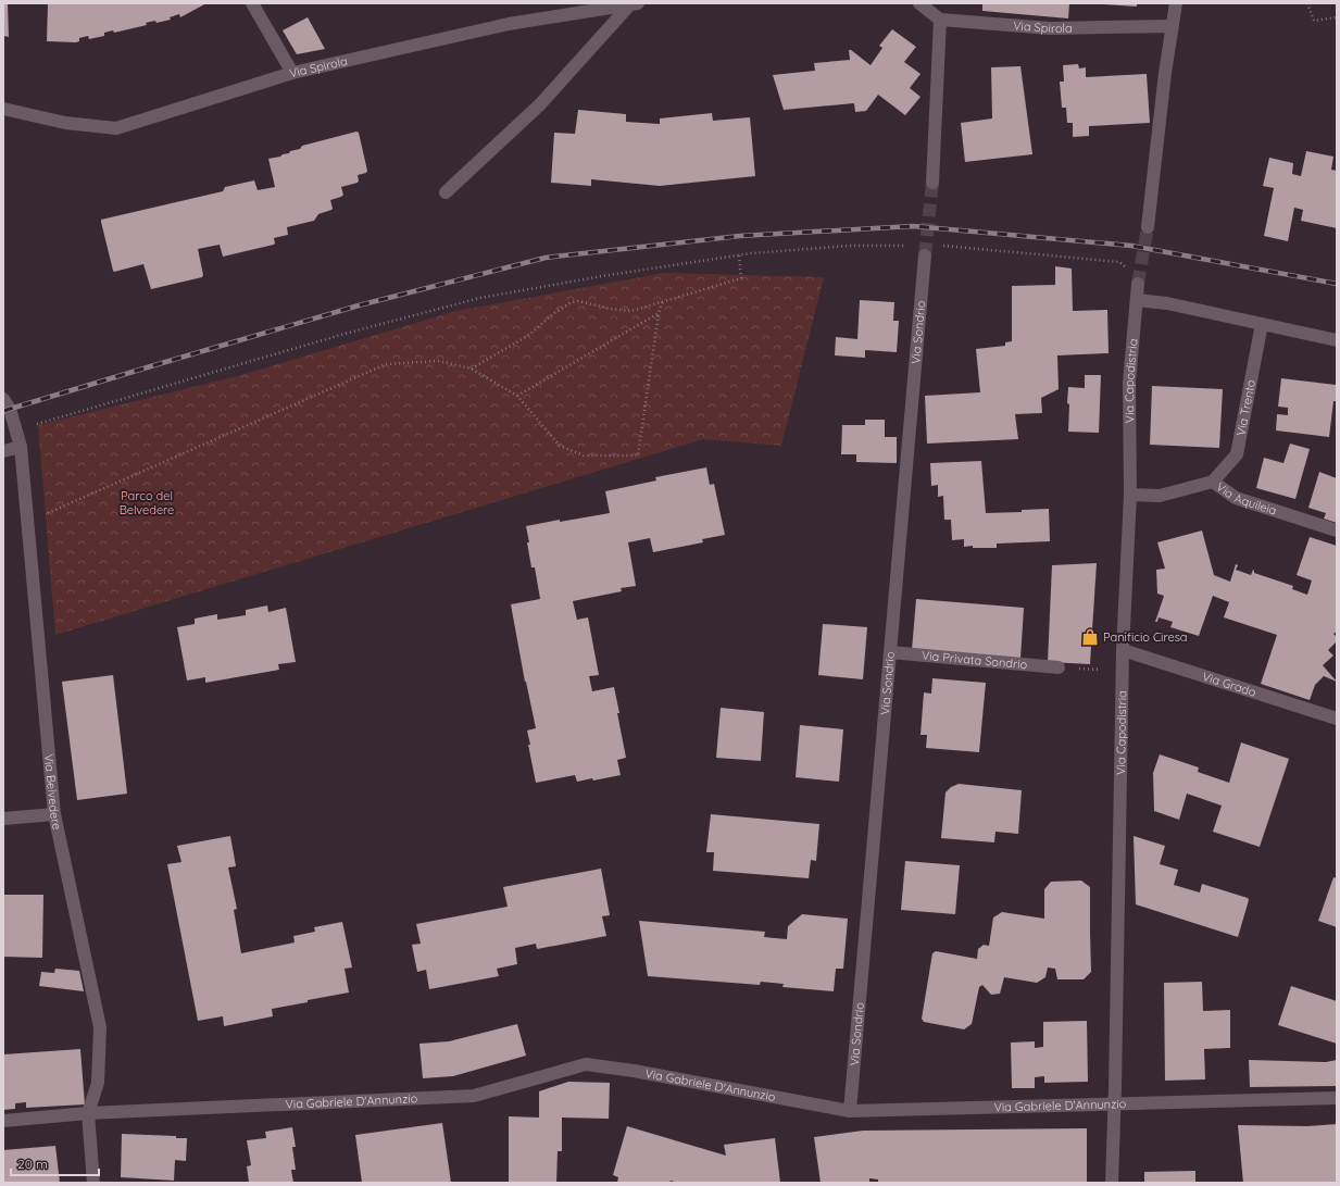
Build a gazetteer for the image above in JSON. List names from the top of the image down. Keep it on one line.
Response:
{"streets":{"street":["Via Spirola","Via Sondrio","Via Capodistria","Via Trento","Via Aquileia","Via Privata Sondrio","Via Grado","Via Belvedere","Via Gabriele D'Annunzio"]},"crossings":[["Via Sondrio","Via Privata Sondrio"],["Via Sondrio","Via Gabriele D'Annunzio"],["Via Capodistria","Via Aquileia"],["Via Capodistria","Via Grado"],["Via Capodistria","Via Gabriele D'Annunzio"],["Via Trento","Via Aquileia"],["Via Belvedere","Via Gabriele D'Annunzio"]],"parks":["Parco del Belvedere"],"places":{"shop":["Panificio Ciresa"]},"scale_bar":"20 m"}
